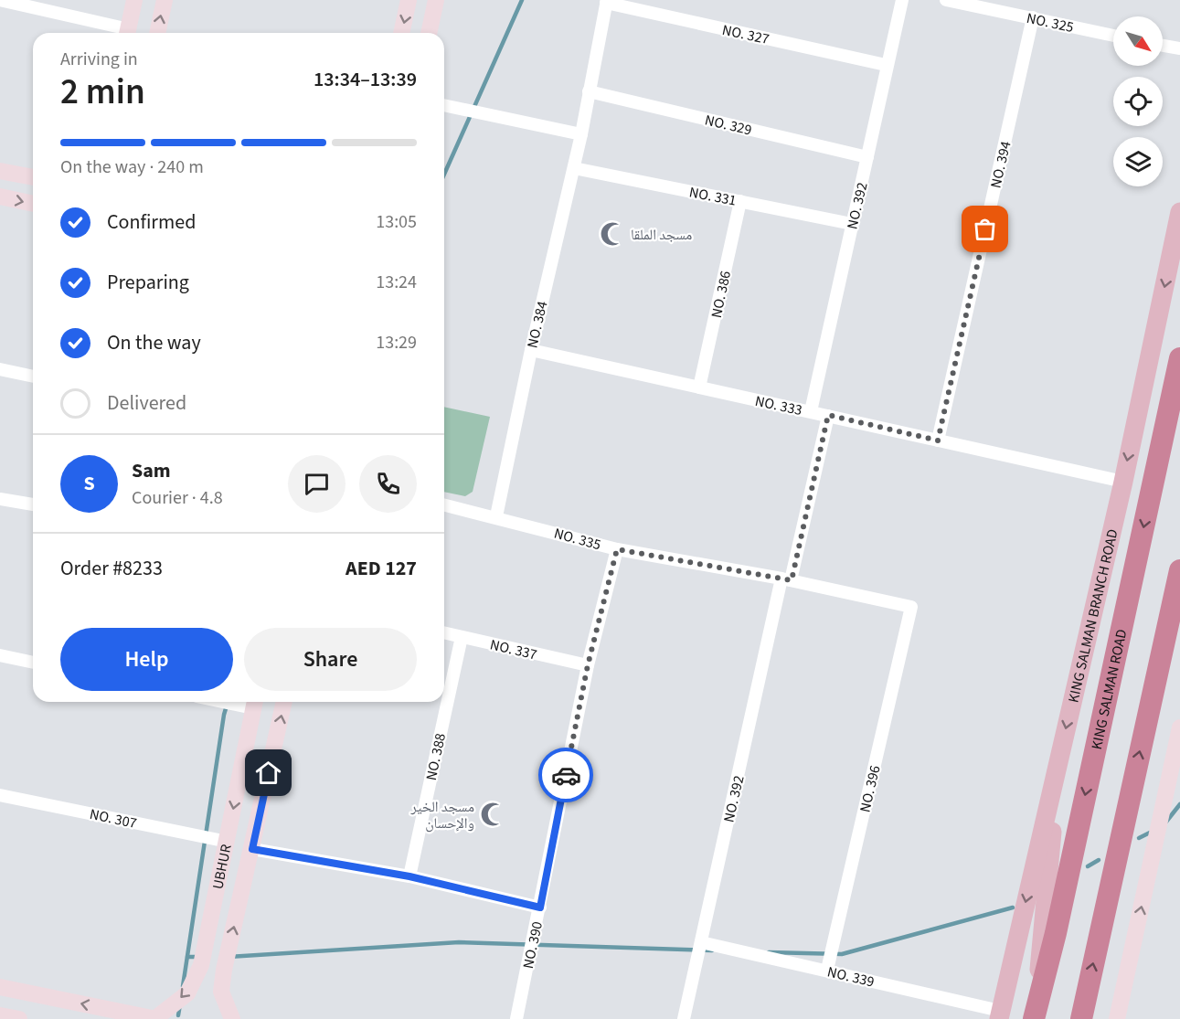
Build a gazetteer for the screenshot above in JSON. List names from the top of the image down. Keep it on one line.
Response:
{"streets":{"highway":["KING SALMAN ROAD"],"main road":["KING SALMAN BRANCH ROAD"],"street":["NO. 325","NO. 327","NO. 329","NO. 394","NO. 331","NO. 392","NO. 386","NO. 384","NO. 333","NO. 335","NO. 337","NO. 388","NO. 396","NO. 307","UBHUR","NO. 390","NO. 339"]},"crossings":[["NO. 325","NO. 394"],["NO. 327","NO. 392"],["NO. 327","NO. 384"],["NO. 329","NO. 392"],["NO. 329","NO. 384"],["NO. 394","NO. 333"],["NO. 331","NO. 392"],["NO. 331","NO. 386"],["NO. 331","NO. 384"],["NO. 392","NO. 333"],["NO. 392","NO. 335"],["NO. 392","NO. 339"],["NO. 386","NO. 333"],["NO. 384","NO. 333"],["NO. 384","NO. 335"],["NO. 333","KING SALMAN BRANCH ROAD"],["NO. 335","NO. 396"],["NO. 335","NO. 390"],["KING SALMAN BRANCH ROAD","NO. 339"],["NO. 337","NO. 388"],["NO. 337","NO. 390"],["NO. 396","NO. 339"],["NO. 307","UBHUR"]],"places":{"mosque":["مسجد الملقا","مسجد الخير والإحسان"]},"north":"bottom right","page":{"heading":["2 min","Arriving in","13:34–13:39"],"panel":["Sam","Courier · 4.8","Order #8233","AED 127"],"bar":"On the way · 240 m","list":[["Confirmed","13:05"],["Preparing","13:24"],["On the way","13:29"],"Delivered"],"round":"S","buttons":["Help","Share"]}}
